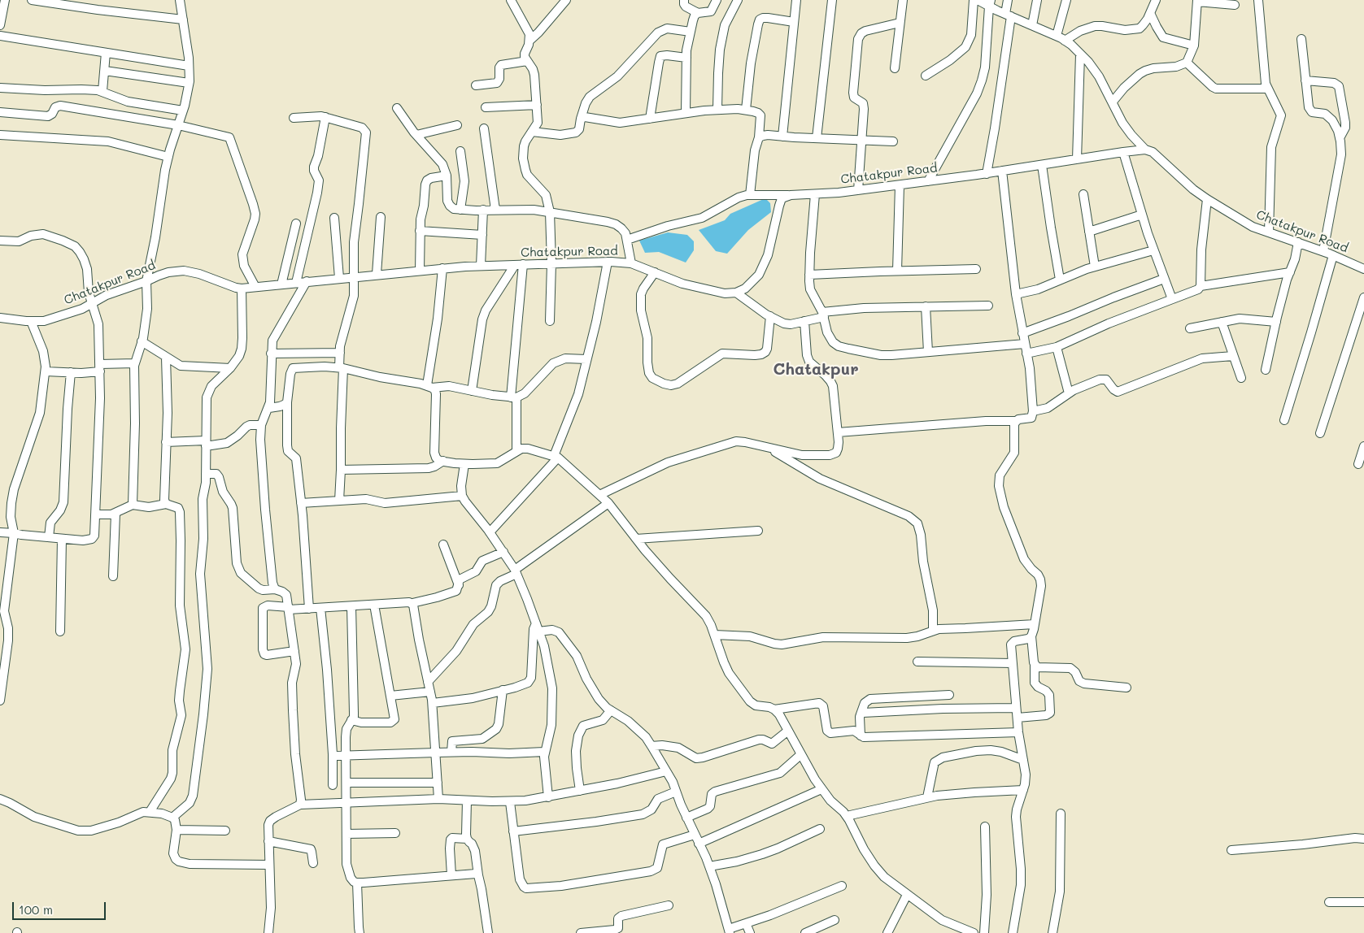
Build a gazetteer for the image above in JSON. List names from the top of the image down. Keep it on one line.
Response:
{"streets":{"street":["Chatakpur Road"]},"districts":["Chatakpur"],"scale_bar":"100 m"}
